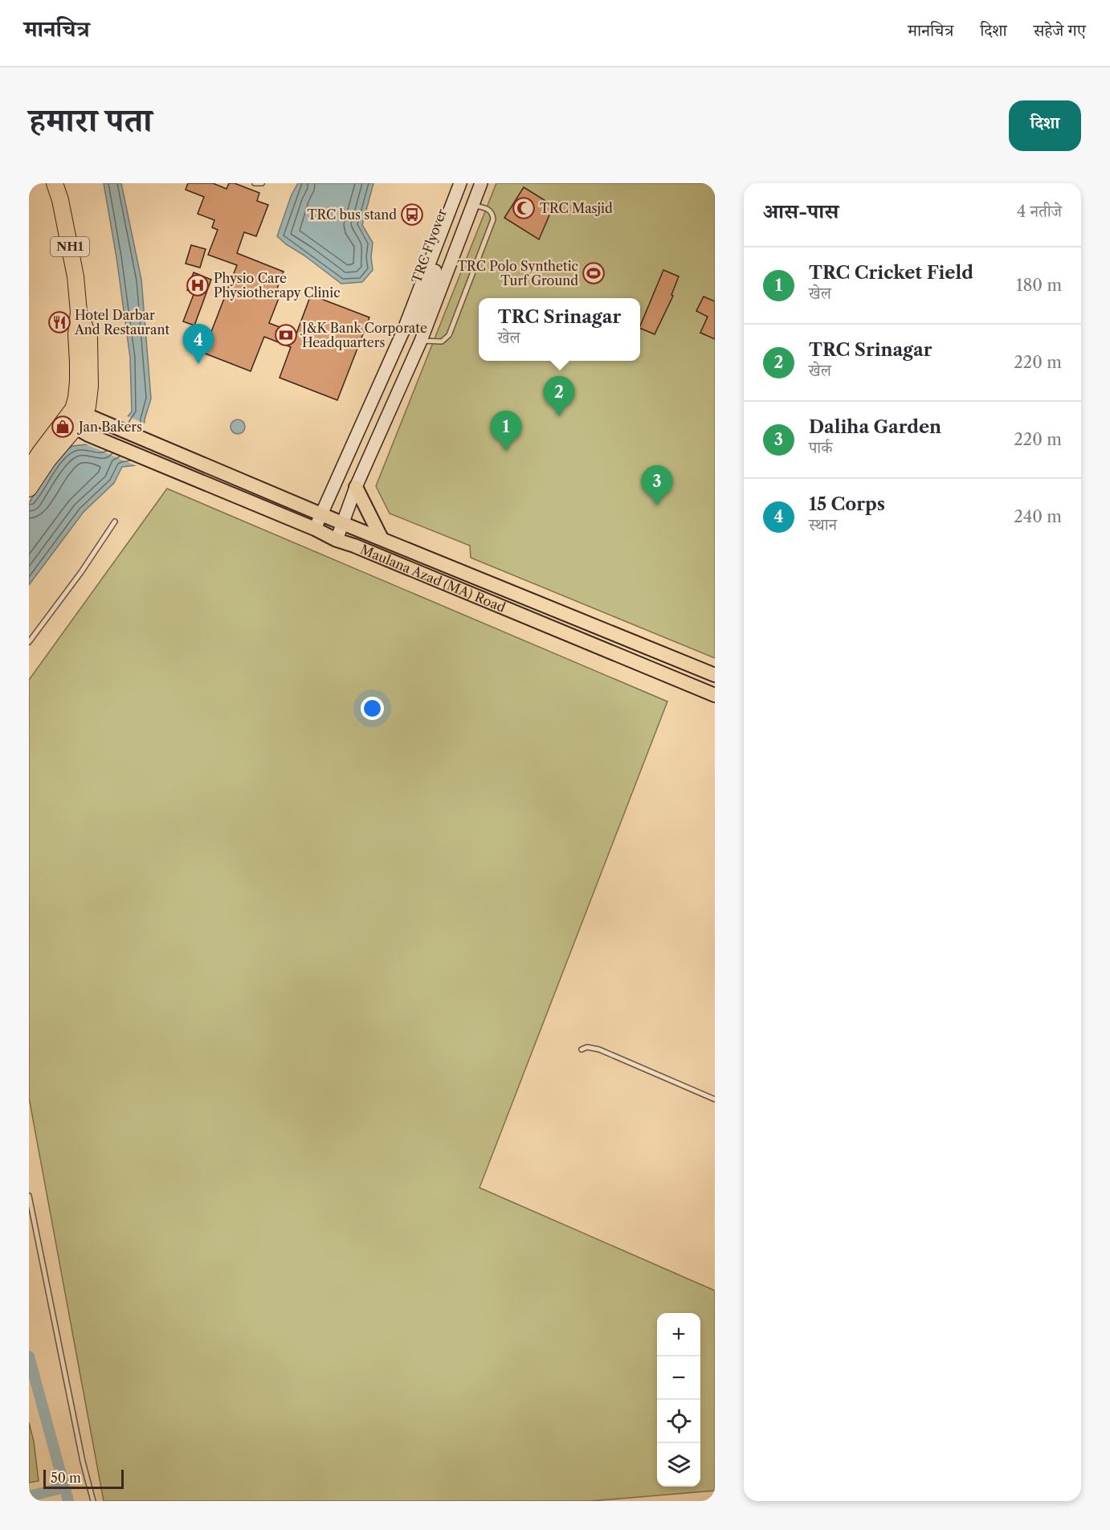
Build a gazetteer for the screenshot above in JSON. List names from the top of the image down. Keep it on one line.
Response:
{"streets":{"highway":["NH1"],"main road":["TRC Flyover","Maulana Azad (MA) Road"]},"crossings":[["NH1","Maulana Azad (MA) Road"]],"places":{"mosque":["TRC Masjid"],"bus stop":["TRC bus stand"],"sports":["TRC Polo Synthetic Turf Ground"],"hospital":["Physio Care Physiotherapy Clinic"],"restaurant":["Hotel Darbar And Restaurant"],"bank":["J&K Bank Corporate Headquarters"],"shop":["Jan Bakers"]},"scale_bar":"50 m","page":{"header":"मानचित्र","nav":["मानचित्र","दिशा","सहेजे गए"],"title":"हमारा पता","buttons":"दिशा","heading":["आस-पास","4 नतीजे"],"list":[{"mark":"1","name":"TRC Cricket Field","note":"खेल","value":"180 m"},{"mark":"2","name":"TRC Srinagar","note":"खेल","value":"220 m"},{"mark":"3","name":"Daliha Garden","note":"पार्क","value":"220 m"},{"mark":"4","name":"15 Corps","note":"स्थान","value":"240 m"}],"popup":["TRC Srinagar","खेल"],"pins":["4","2","1","3"],"map_buttons":["+","−"],"scale":"50 m"}}
